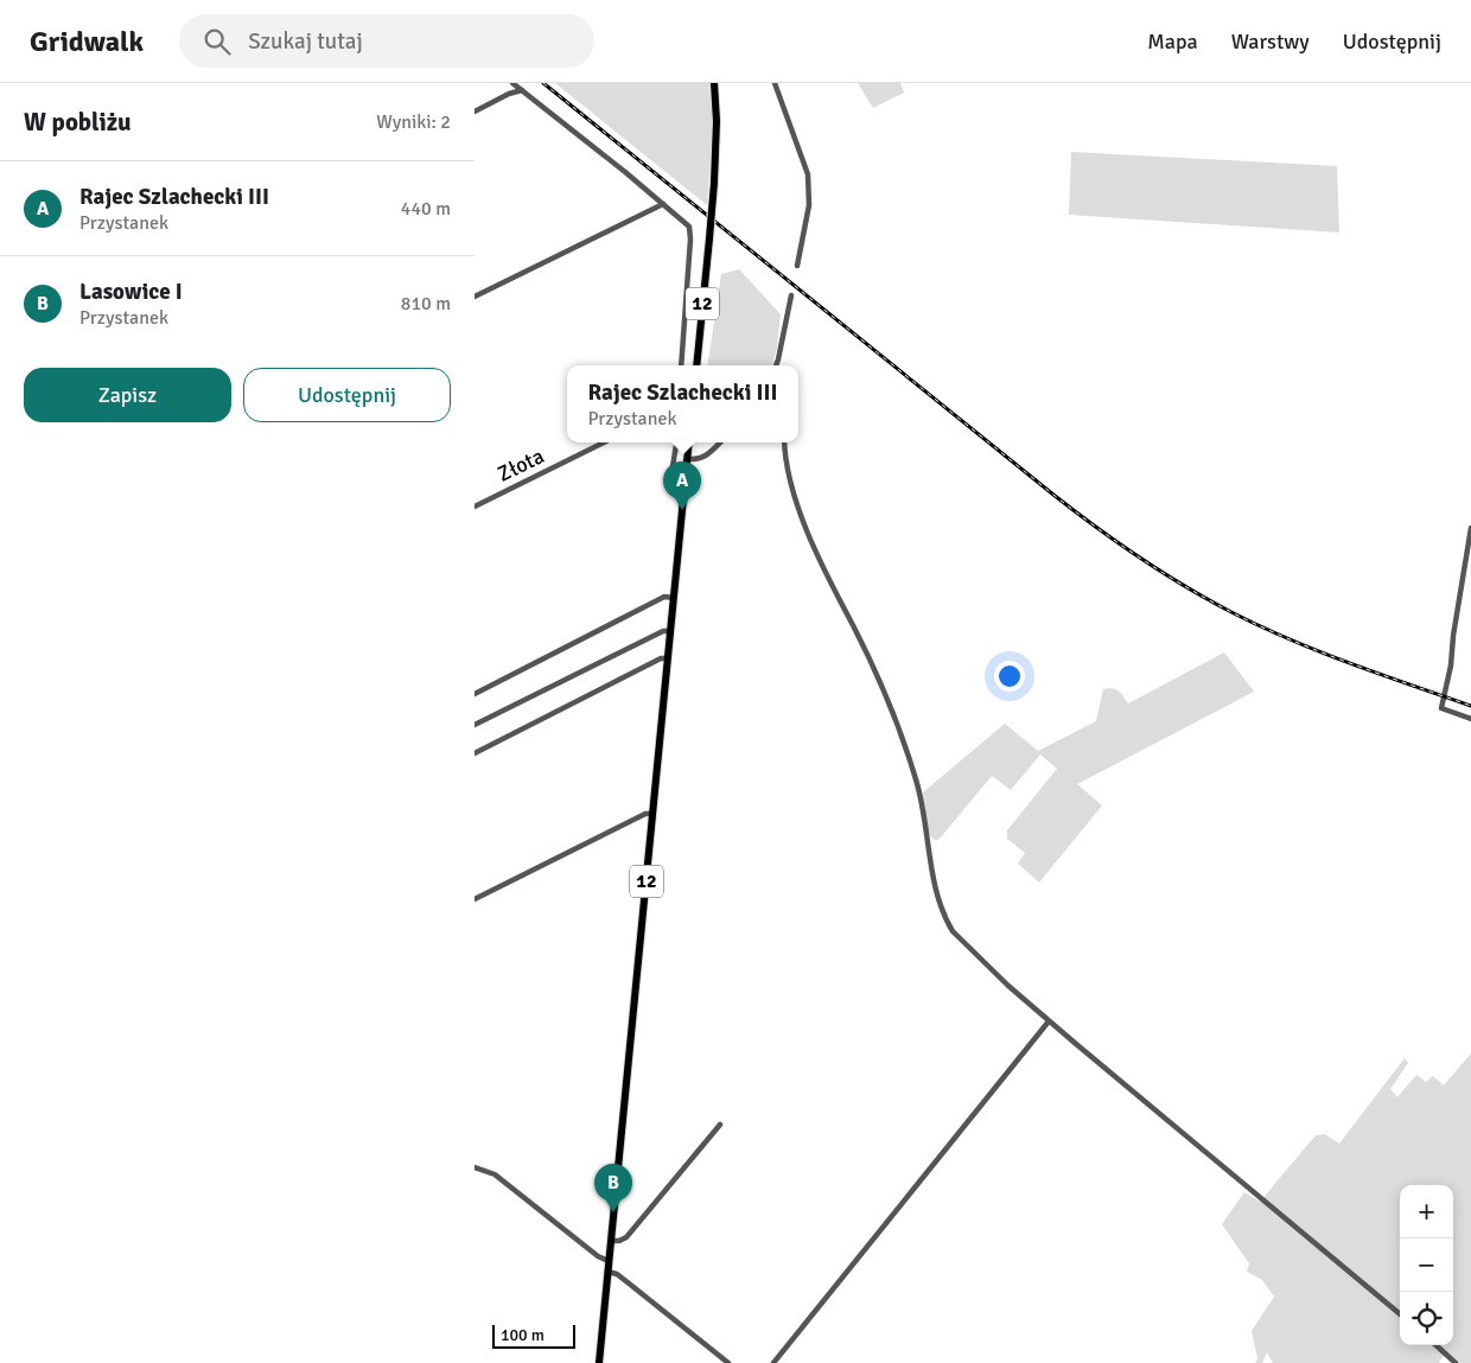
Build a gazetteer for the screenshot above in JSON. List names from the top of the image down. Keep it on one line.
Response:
{"streets":{"main road":["12"],"street":["Złota"]},"scale_bar":"100 m","page":{"header":"Gridwalk","search":"Szukaj tutaj","nav":["Mapa","Warstwy","Udostępnij"],"heading":["W pobliżu","Wyniki: 2"],"list":[{"mark":"A","name":"Rajec Szlachecki III","note":"Przystanek","value":"440 m"},{"mark":"B","name":"Lasowice I","note":"Przystanek","value":"810 m"}],"buttons":["Zapisz","Udostępnij"],"popup":["Rajec Szlachecki III","Przystanek"],"pins":["A","B"],"map_buttons":["+","−"],"scale":"100 m"}}
